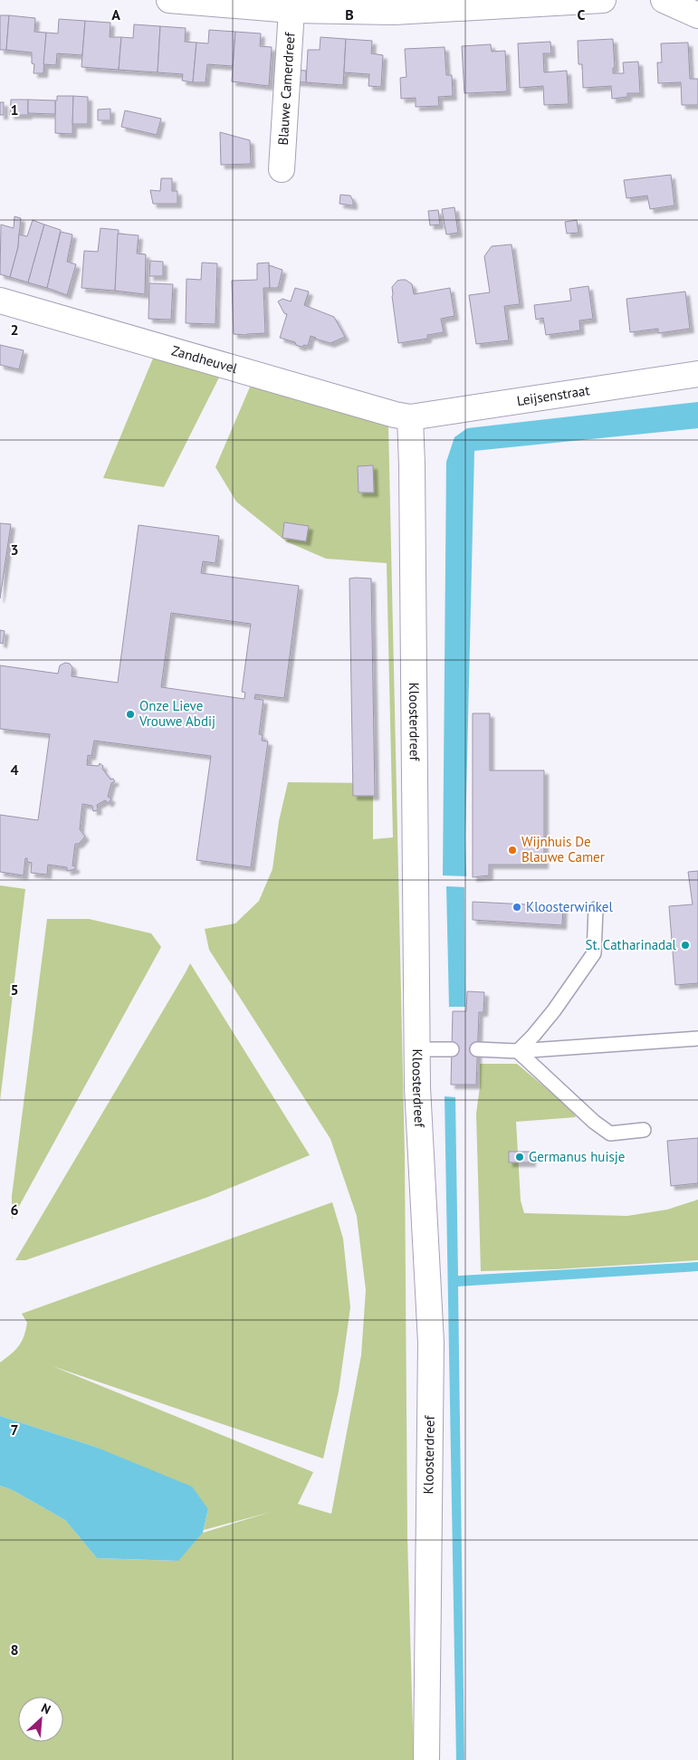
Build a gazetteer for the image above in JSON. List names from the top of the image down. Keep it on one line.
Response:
{"streets":{"street":["Blauwe Camerdreef","Zandheuvel","Leijsenstraat","Kloosterdreef"]},"crossings":[["Zandheuvel","Leijsenstraat"],["Zandheuvel","Kloosterdreef"],["Leijsenstraat","Kloosterdreef"]],"places":["Onze Lieve Vrouwe Abdij","Wijnhuis De Blauwe Camer","Kloosterwinkel","St. Catharinadal","Germanus huisje"],"north":"top right","grid":{"columns":["A","B","C"],"rows":["1","2","3","4","5","6","7","8"]}}
